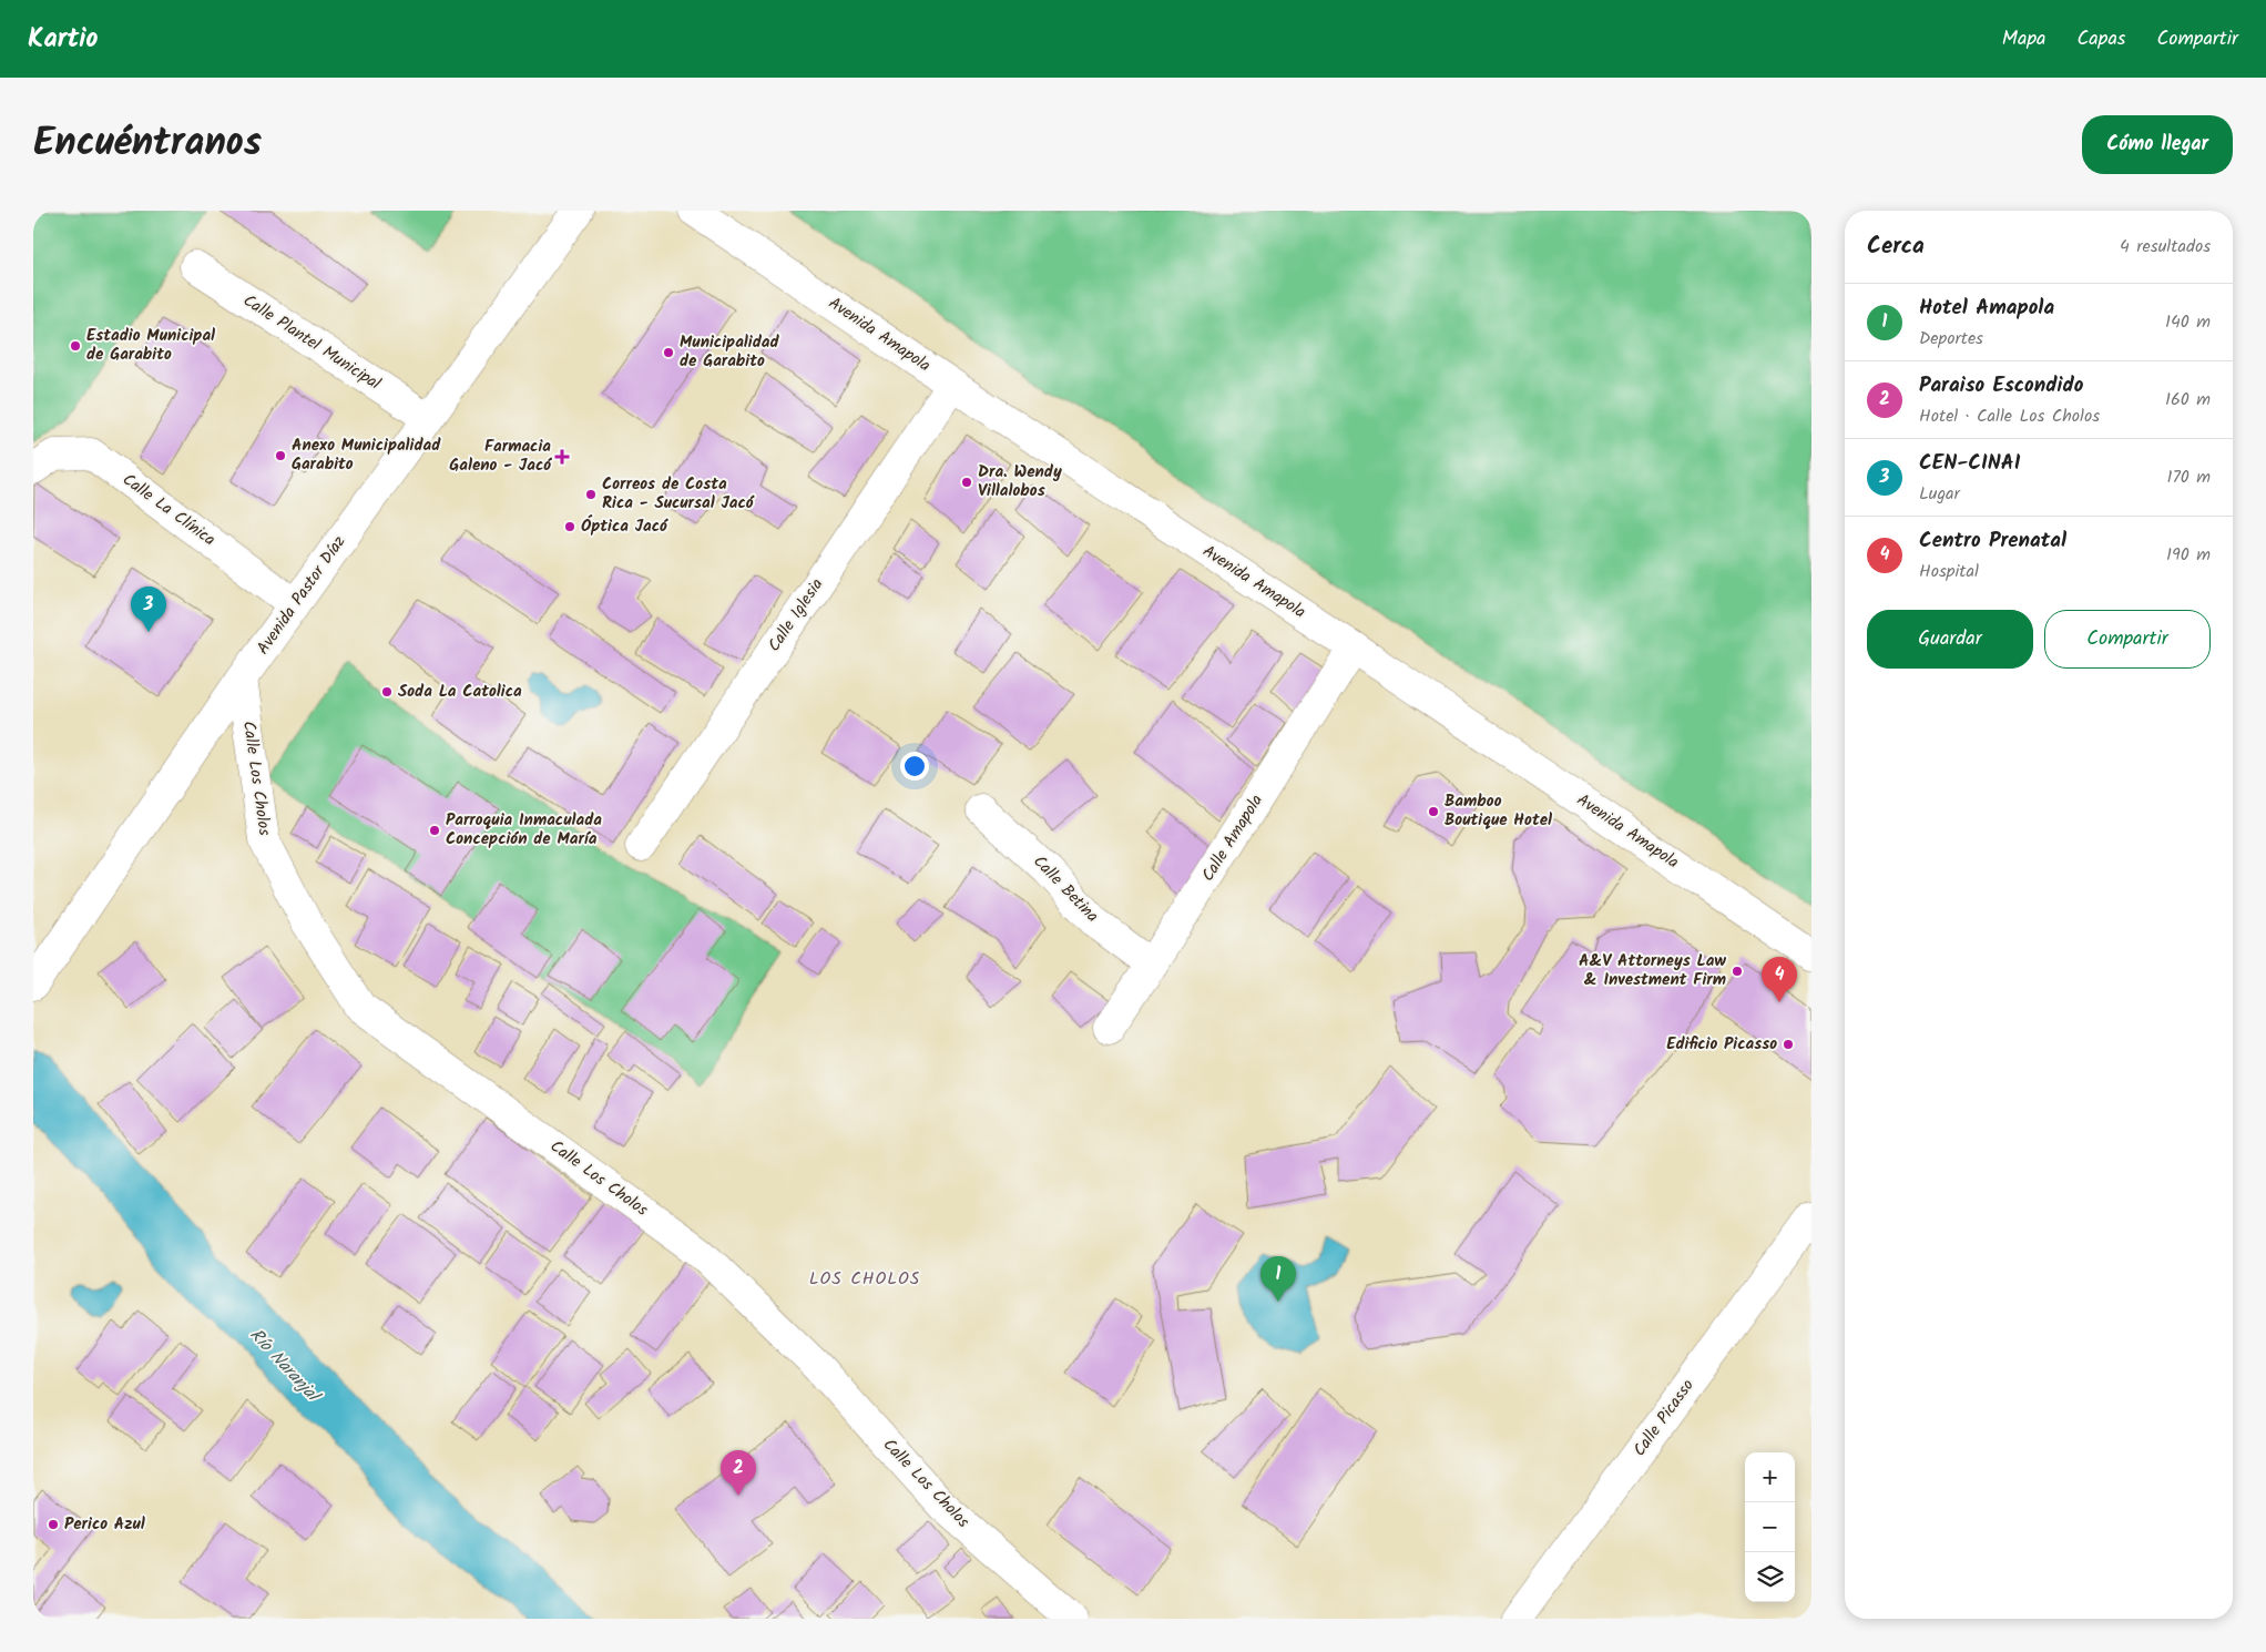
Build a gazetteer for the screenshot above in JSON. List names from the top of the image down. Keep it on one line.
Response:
{"streets":{"street":["Avenida Amapola","Calle Plantel Municipal","Calle La Clínica","Avenida Pastor Díaz","Calle Iglesia","Calle Los Cholos","Calle Amapola","Calle Betina","Calle Picasso"]},"crossings":[["Avenida Amapola","Calle Iglesia"],["Avenida Amapola","Calle Amapola"],["Calle Plantel Municipal","Avenida Pastor Díaz"],["Calle La Clínica","Avenida Pastor Díaz"],["Avenida Pastor Díaz","Calle Los Cholos"],["Calle Amapola","Calle Betina"]],"districts":["LOS CHOLOS"],"water":["Río Naranjal"],"places":{"other":["Estadio Municipal de Garabito","Municipalidad de Garabito","Anexo Municipalidad Garabito","Dra. Wendy Villalobos","Correos de Costa Rica - Sucursal Jacó","Óptica Jacó","Soda La Catolica","Bamboo Boutique Hotel","Parroquia Inmaculada Concepción de María","A&V Attorneys Law & Investment Firm","Edificio Picasso","Perico Azul"],"health":["Farmacia Galeno - Jacó"]},"page":{"header":"Kartio","nav":["Mapa","Capas","Compartir"],"title":"Encuéntranos","buttons":["Cómo llegar",["Guardar","Compartir"]],"heading":["Cerca","4 resultados"],"list":[{"mark":"1","name":"Hotel Amapola","note":"Deportes","value":"140 m"},{"mark":"2","name":"Paraiso Escondido","note":"Hotel · Calle Los Cholos","value":"160 m"},{"mark":"3","name":"CEN-CINAI","note":"Lugar","value":"170 m"},{"mark":"4","name":"Centro Prenatal","note":"Hospital","value":"190 m"}],"pins":["3","4","1","2"],"map_buttons":["+","−"]}}
